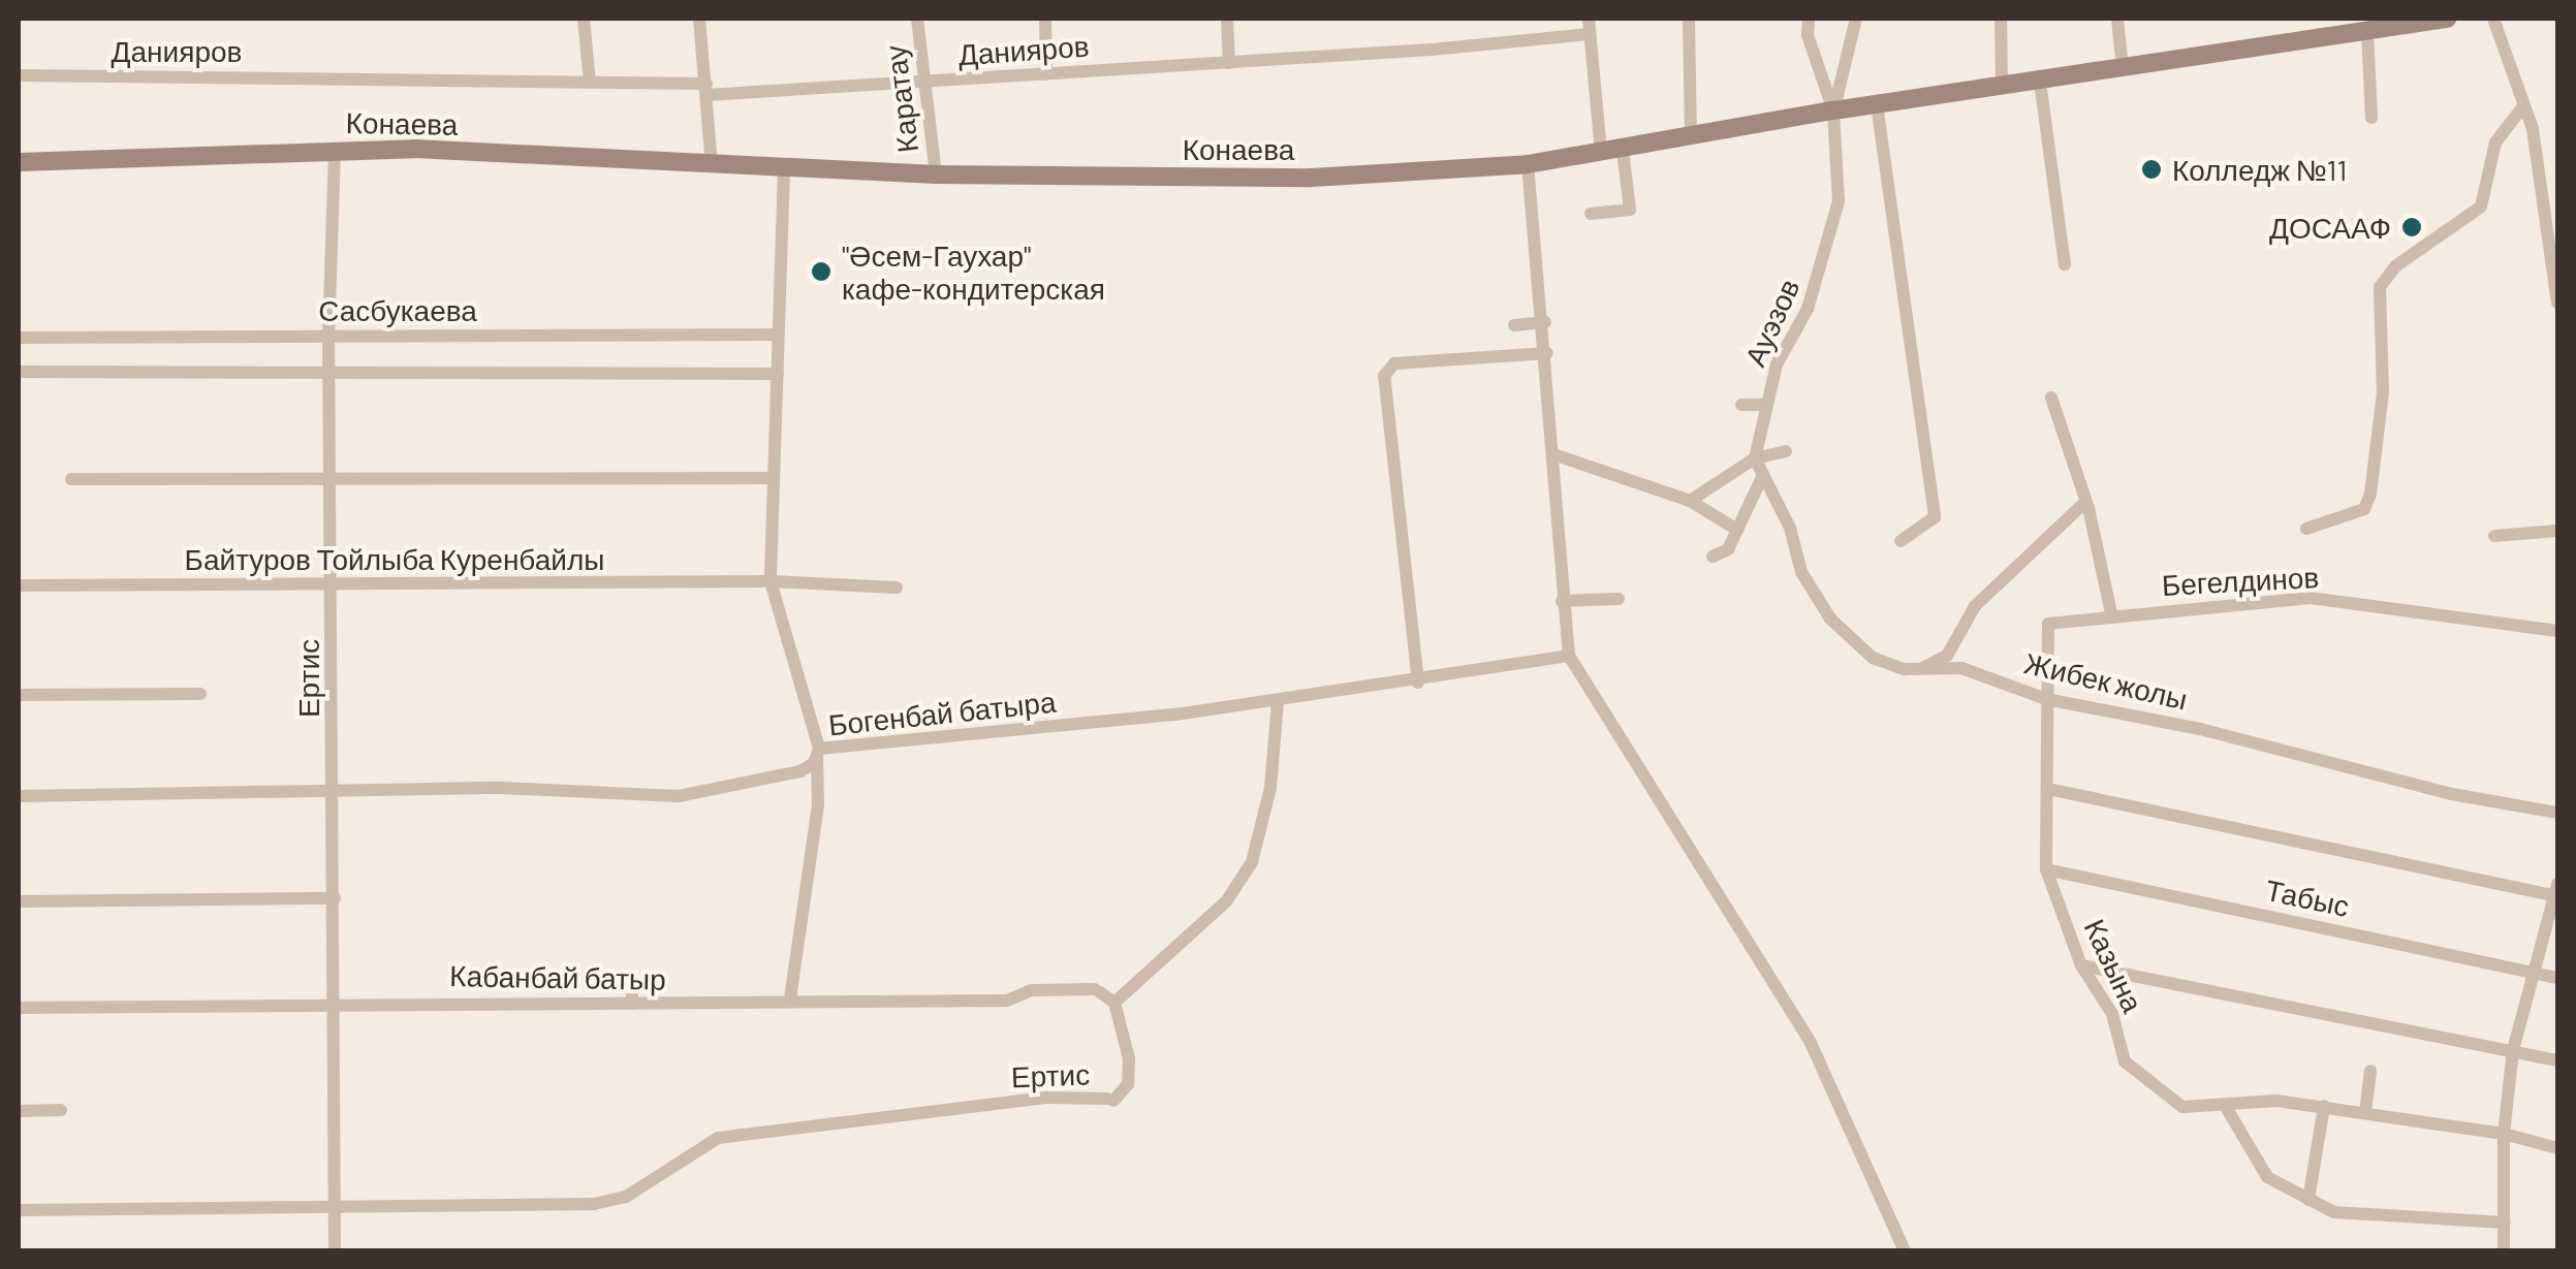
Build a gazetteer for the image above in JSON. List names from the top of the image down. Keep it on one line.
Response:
{"streets":{"main road":["Конаева"],"street":["Данияров","Каратау","Сасбукаева","Ауэзов","Байтуров Тойлыба Куренбайлы","Бегелдинов","Ертис","Жибек жолы","Богенбай батыра","Табыс","Казына","Кабанбай батыр"]},"crossings":[["Данияров","Каратау"],["Каратау","Конаева"],["Конаева","Ауэзов"],["Конаева","Ертис"],["Сасбукаева","Ертис"],["Ауэзов","Жибек жолы"],["Байтуров Тойлыба Куренбайлы","Ертис"],["Бегелдинов","Казына"],["Ертис","Богенбай батыра"],["Ертис","Кабанбай батыр"],["Жибек жолы","Казына"],["Табыс","Казына"]],"places":["Колледж №11","ДОСААФ","\"Әсем-Гаухар\" кафе-кондитерская"]}
